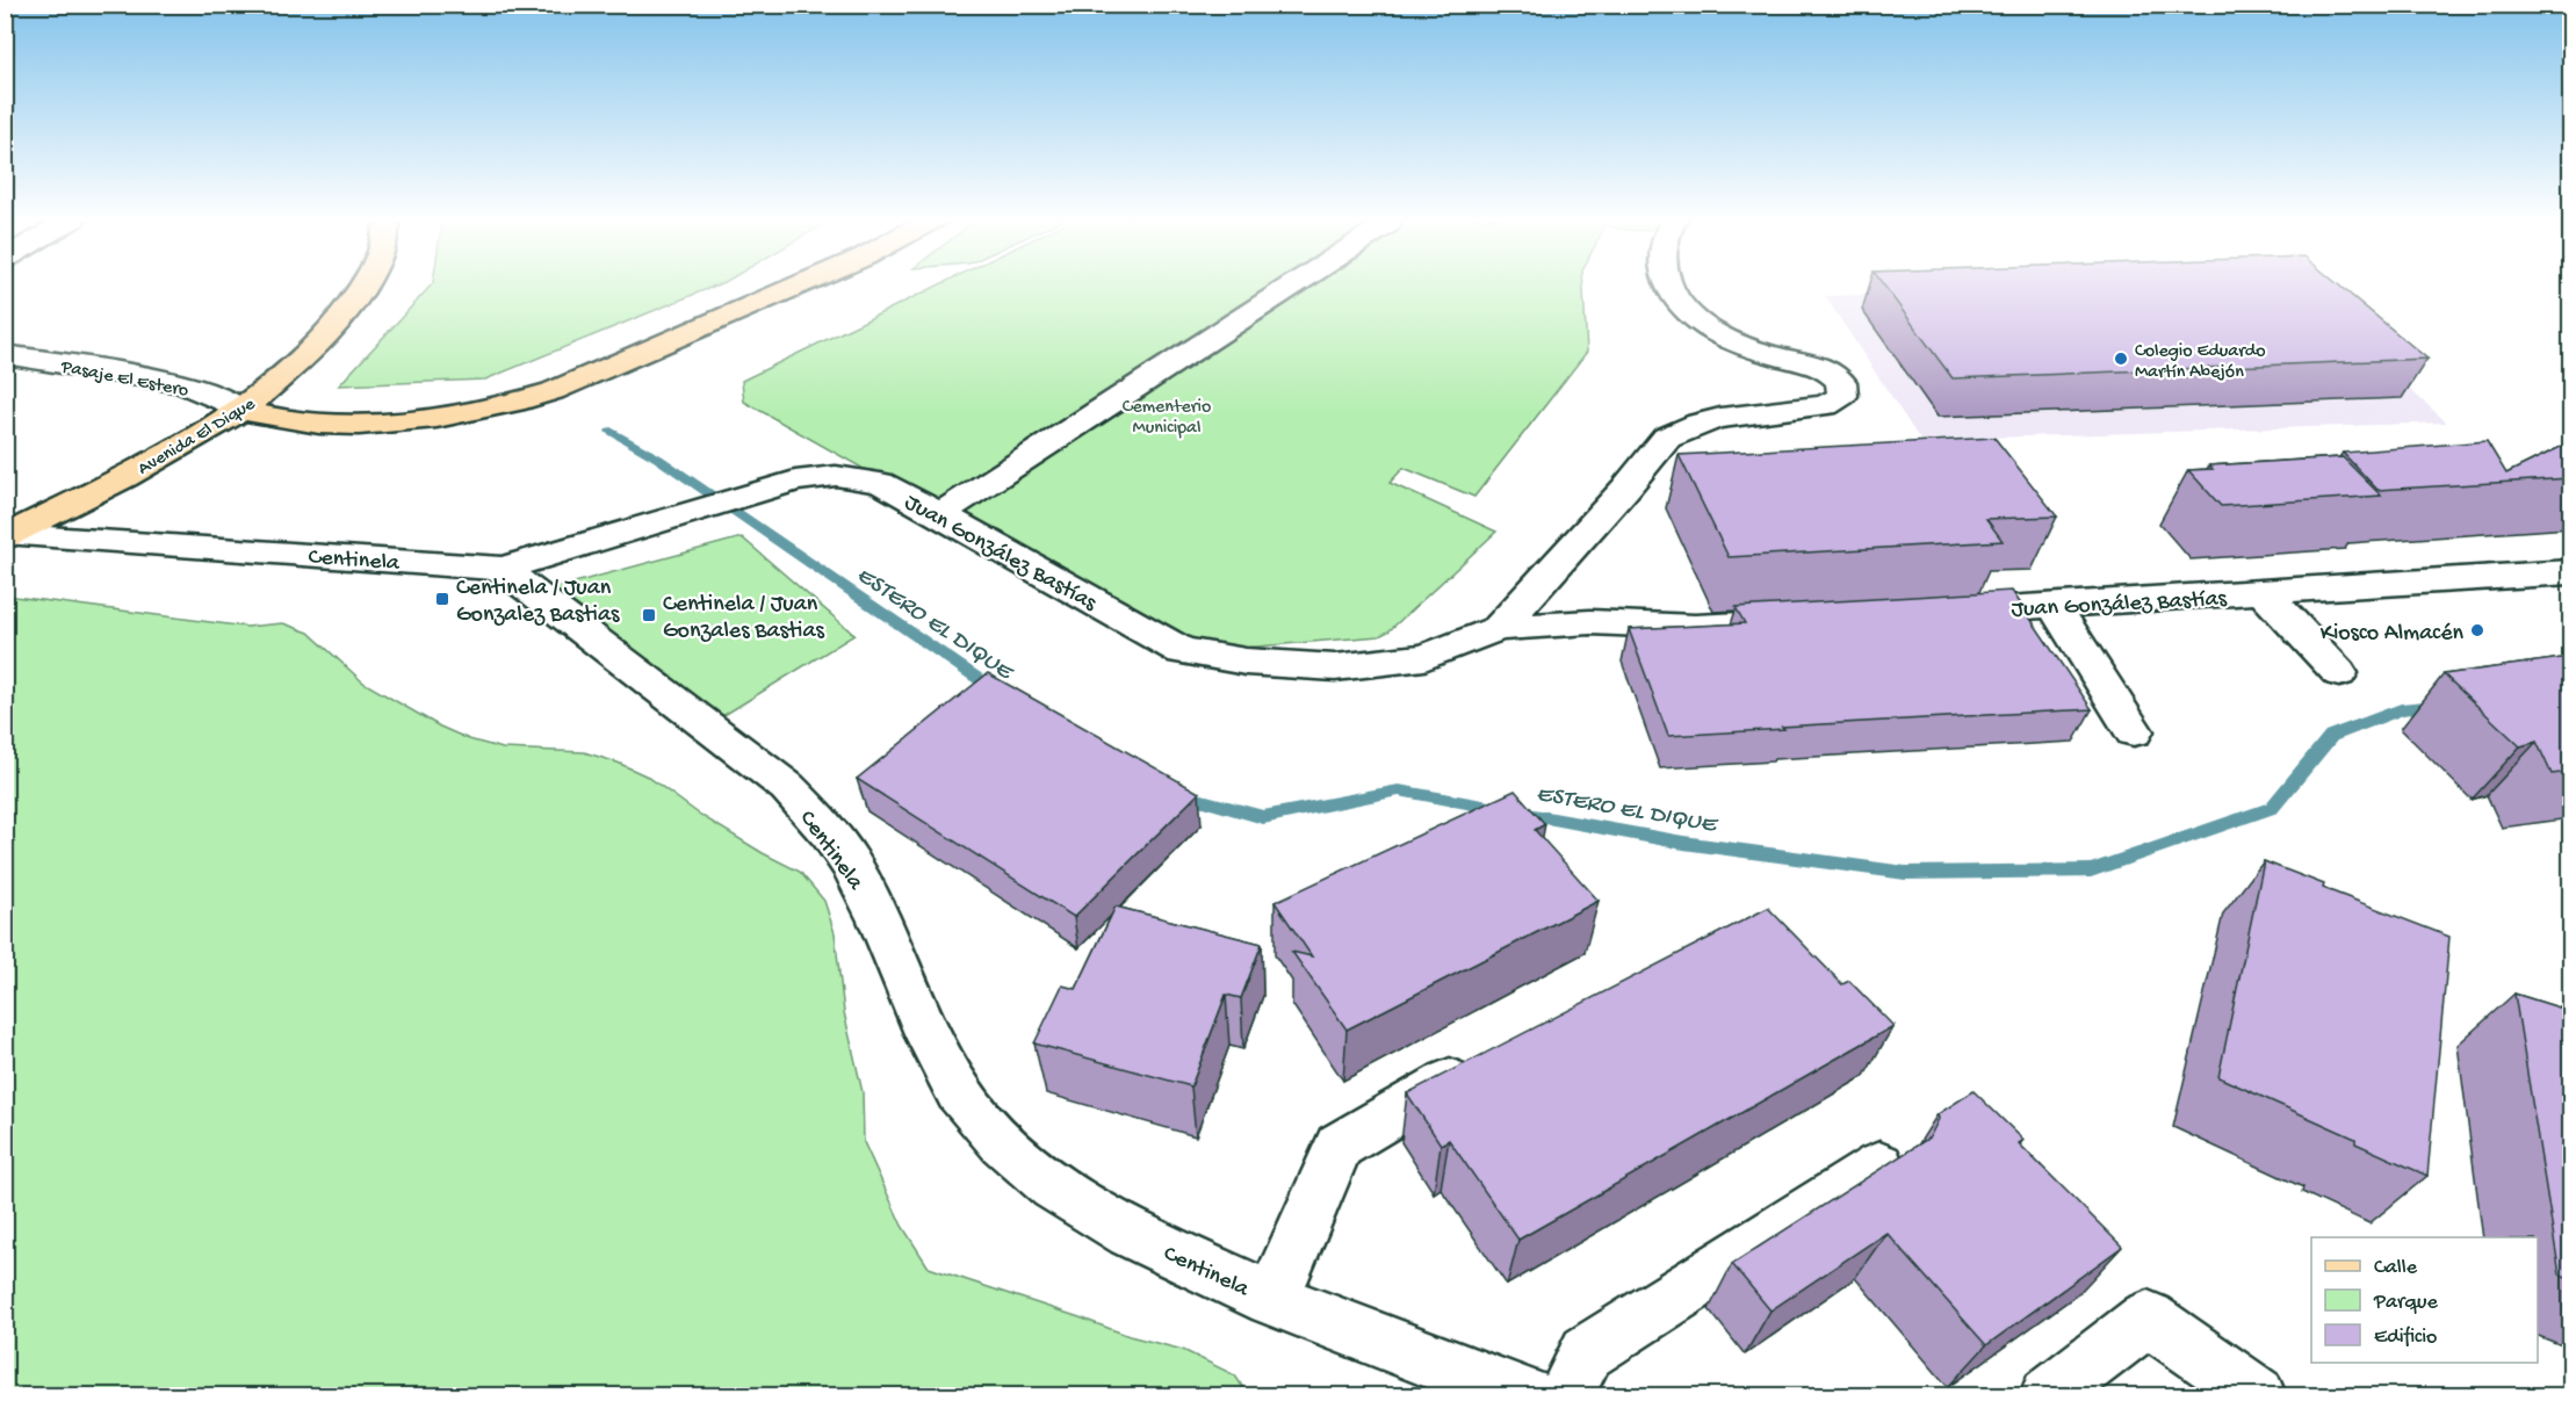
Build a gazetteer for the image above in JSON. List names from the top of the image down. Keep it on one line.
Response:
{"streets":{"main road":["Avenida El Dique"],"street":["Pasaje El Estero","Juan González Bastías","Centinela"]},"crossings":[["Pasaje El Estero","Avenida El Dique"],["Avenida El Dique","Centinela"],["Juan González Bastías","Centinela"]],"water":["ESTERO EL DIQUE"],"parks":["Cementerio Municipal"],"places":{"other":["Colegio Eduardo Martín Abejón","Kiosco Almacén"],"transit":["Centinela / Juan Gonzalez Bastias","Centinela / Juan Gonzales Bastias"]},"legend":["Calle","Parque","Edificio"]}
